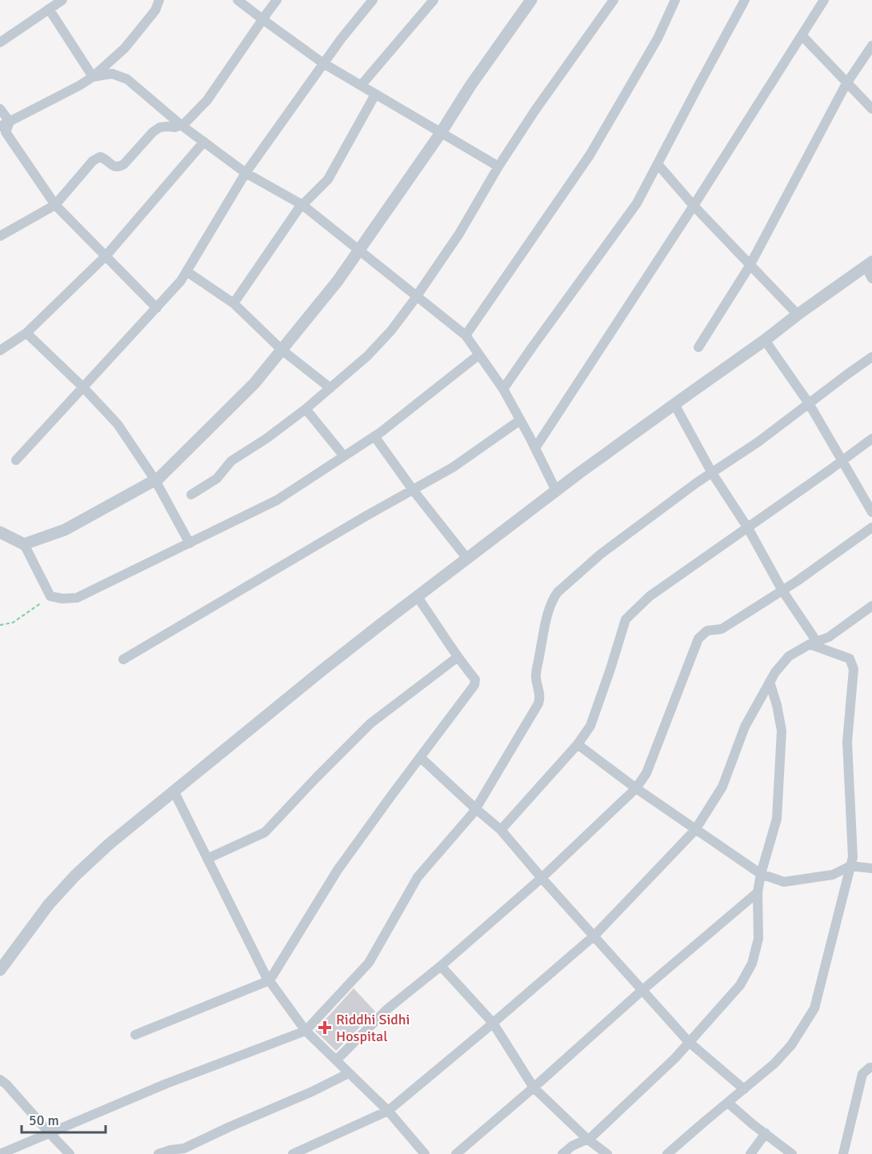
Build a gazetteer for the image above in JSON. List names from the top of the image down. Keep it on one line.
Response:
{"places":{"health":["Riddhi Sidhi Hospital"]},"scale_bar":"50 m"}
